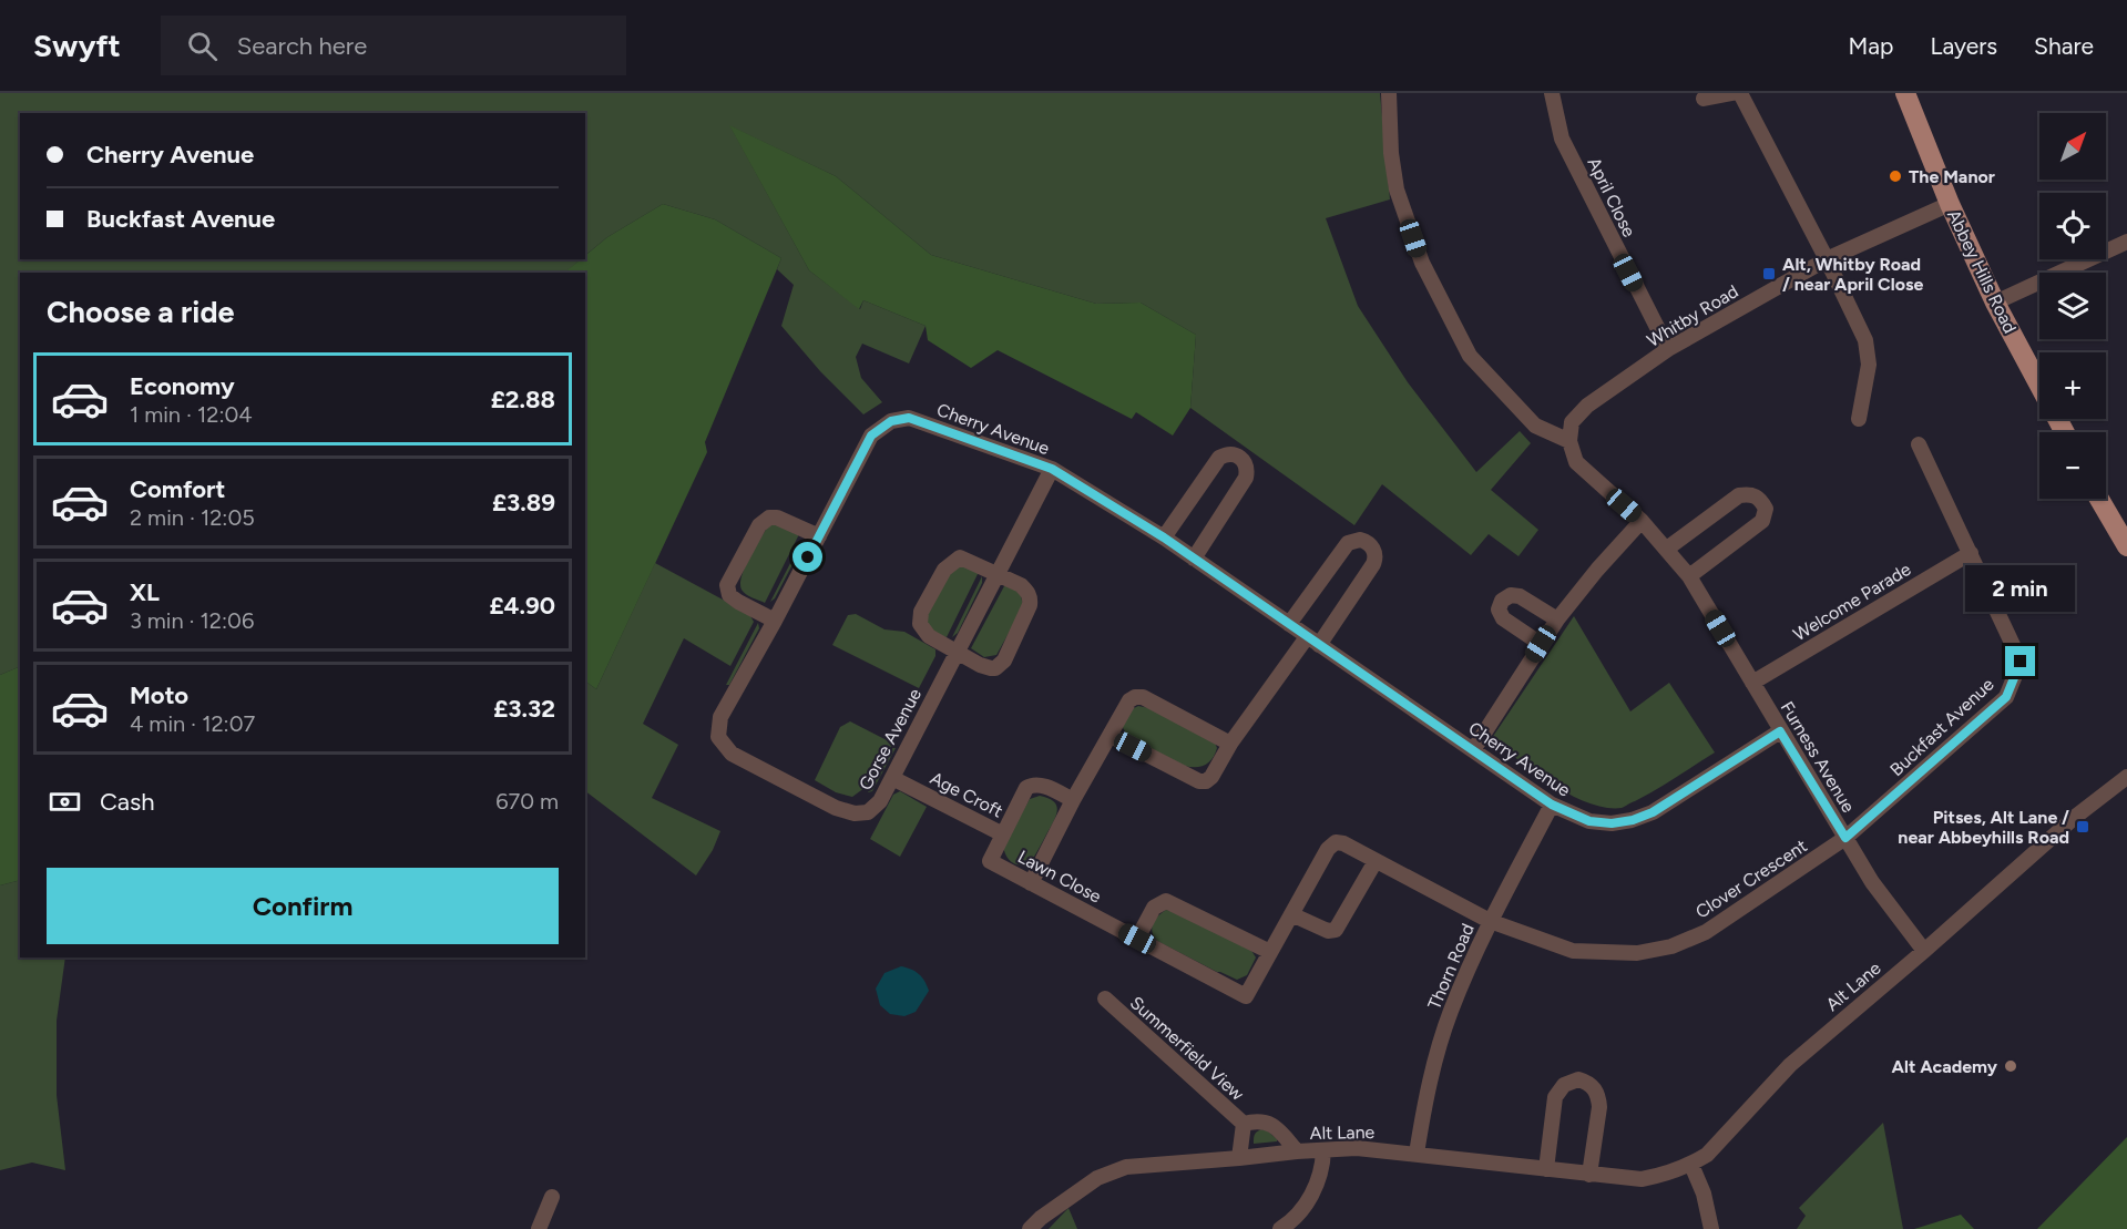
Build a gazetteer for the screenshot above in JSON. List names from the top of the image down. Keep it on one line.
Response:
{"streets":{"main road":["Abbey Hills Road"],"street":["April Close","Whitby Road","Cherry Avenue","Welcome Parade","Buckfast Avenue","Gorse Avenue","Furness Avenue","Age Croft","Lawn Close","Clover Crescent","Thorn Road","Alt Lane","Summerfield View"]},"crossings":[["April Close","Whitby Road"],["Abbey Hills Road","Whitby Road"],["Whitby Road","Furness Avenue"],["Cherry Avenue","Gorse Avenue"],["Cherry Avenue","Furness Avenue"],["Cherry Avenue","Thorn Road"],["Welcome Parade","Buckfast Avenue"],["Welcome Parade","Furness Avenue"],["Buckfast Avenue","Furness Avenue"],["Buckfast Avenue","Clover Crescent"],["Gorse Avenue","Age Croft"],["Furness Avenue","Clover Crescent"],["Furness Avenue","Alt Lane"],["Age Croft","Lawn Close"],["Lawn Close","Clover Crescent"],["Clover Crescent","Thorn Road"],["Thorn Road","Alt Lane"],["Alt Lane","Summerfield View"]],"places":{"other":["The Manor","Alt Academy"],"transit":["Alt, Whitby Road / near April Close","Pitses, Alt Lane / near Abbeyhills Road"]},"north":"top right","page":{"header":"Swyft","search":"Search here","nav":["Map","Layers","Share"],"map_buttons":["+","−"],"banner":["Cherry Avenue","Buckfast Avenue"],"heading":"Choose a ride","list":[{"name":"Economy","note":"1 min · 12:04","value":"£2.88"},{"name":"Comfort","note":"2 min · 12:05","value":"£3.89"},{"name":"XL","note":"3 min · 12:06","value":"£4.90"},{"name":"Moto","note":"4 min · 12:07","value":"£3.32"}],"bubble":"2 min","pay":["Cash","670 m"],"buttons":"Confirm"}}
